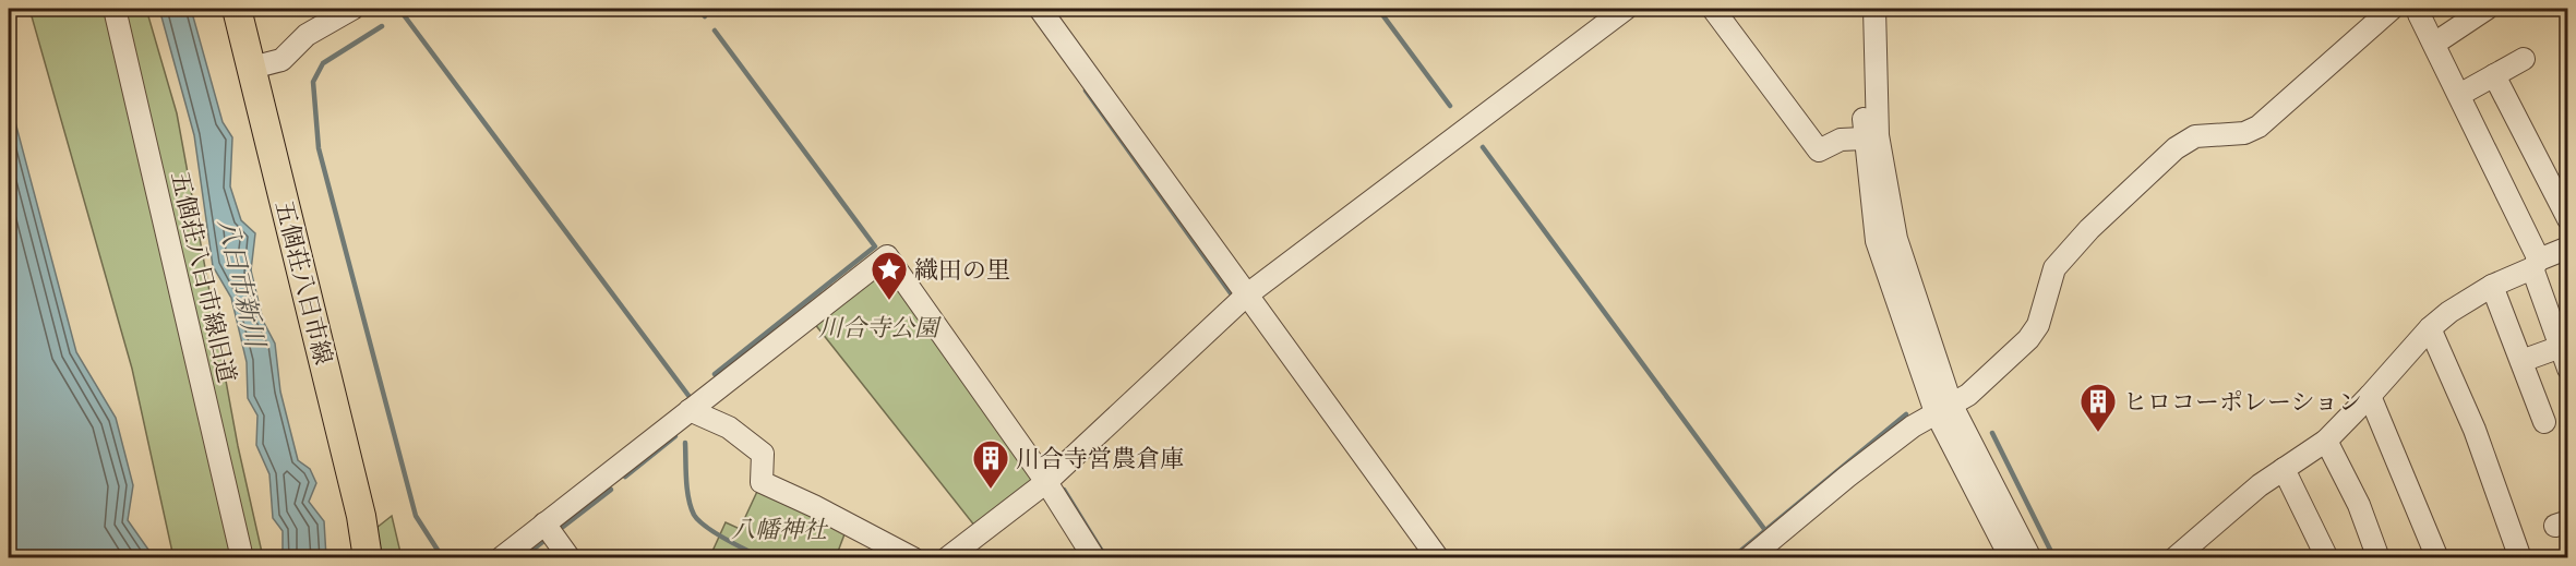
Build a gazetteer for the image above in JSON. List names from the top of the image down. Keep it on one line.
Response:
{"streets":{"main road":["五個荘八日市線"],"street":["五個荘八日市線旧道"]},"water":["八日市新川"],"parks":["川合寺公園","八幡神社"],"places":{"place":["織田の里"],"building":["ヒロコーポレーション","川合寺営農倉庫"]}}
